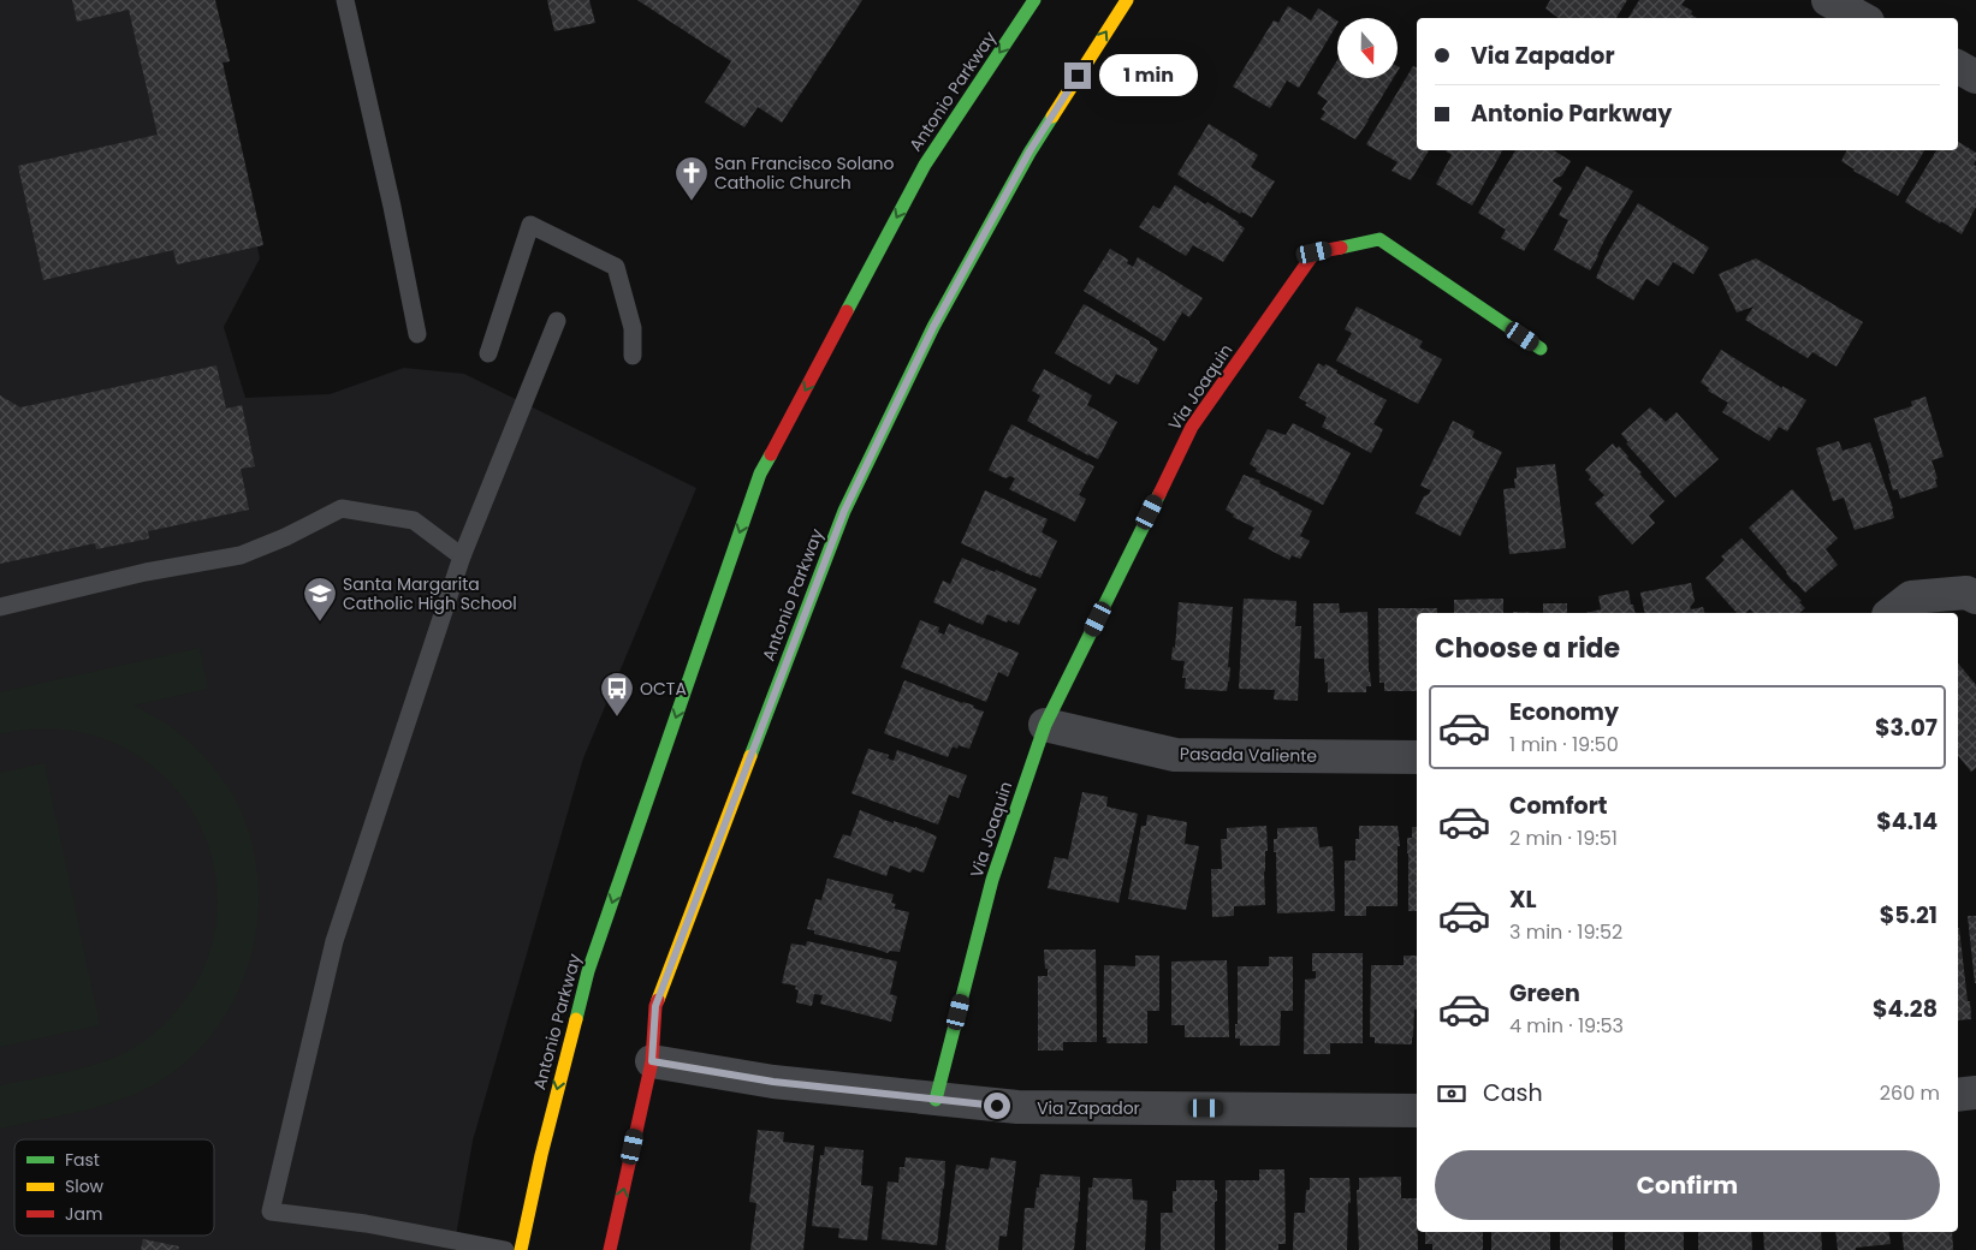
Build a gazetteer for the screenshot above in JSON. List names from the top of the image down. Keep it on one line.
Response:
{"streets":{"main road":["Antonio Parkway","Via Joaquin"],"street":["Pasada Valiente","Via Zapador"]},"crossings":[["Antonio Parkway","Via Zapador"],["Via Joaquin","Pasada Valiente"],["Via Joaquin","Via Zapador"]],"places":{"church":["San Francisco Solano Catholic Church"],"school or university":["Santa Margarita Catholic High School"],"bus stop":["OCTA"]},"legend":["Fast","Slow","Jam"],"north":"bottom","page":{"banner":["Via Zapador","Antonio Parkway"],"bubble":"1 min","heading":"Choose a ride","list":[{"name":"Economy","note":"1 min · 19:50","value":"$3.07"},{"name":"Comfort","note":"2 min · 19:51","value":"$4.14"},{"name":"XL","note":"3 min · 19:52","value":"$5.21"},{"name":"Green","note":"4 min · 19:53","value":"$4.28"}],"pay":["Cash","260 m"],"buttons":"Confirm"}}
